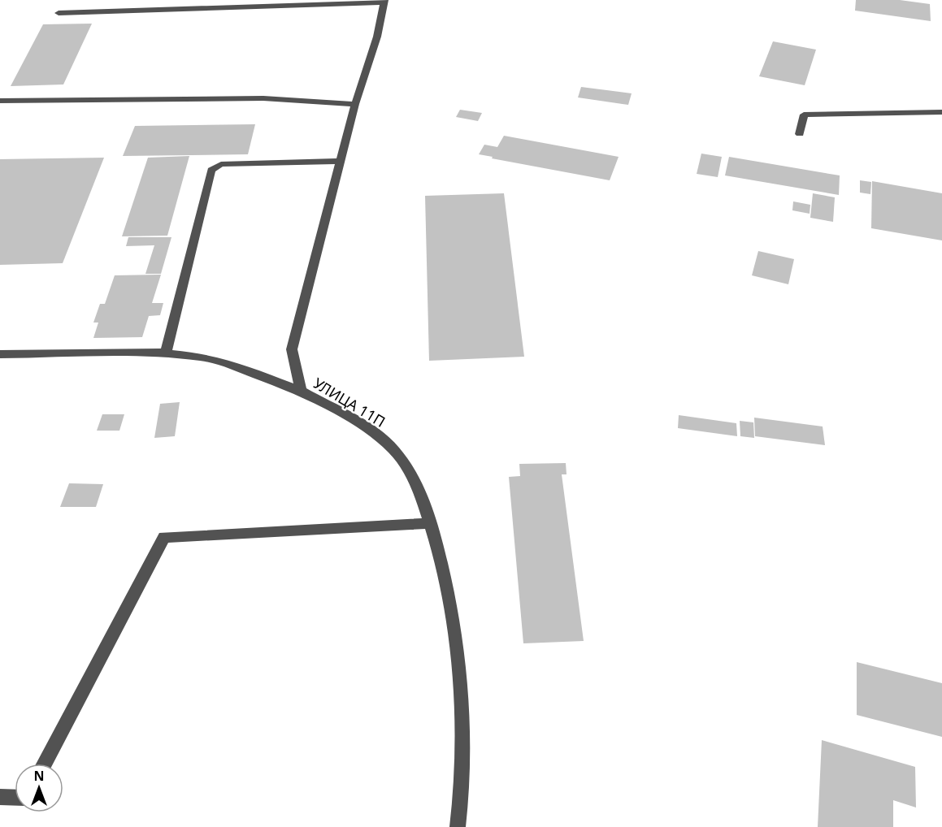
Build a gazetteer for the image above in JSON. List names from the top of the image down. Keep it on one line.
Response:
{"streets":{"street":["УЛИЦА 11П"]},"north":"top"}
